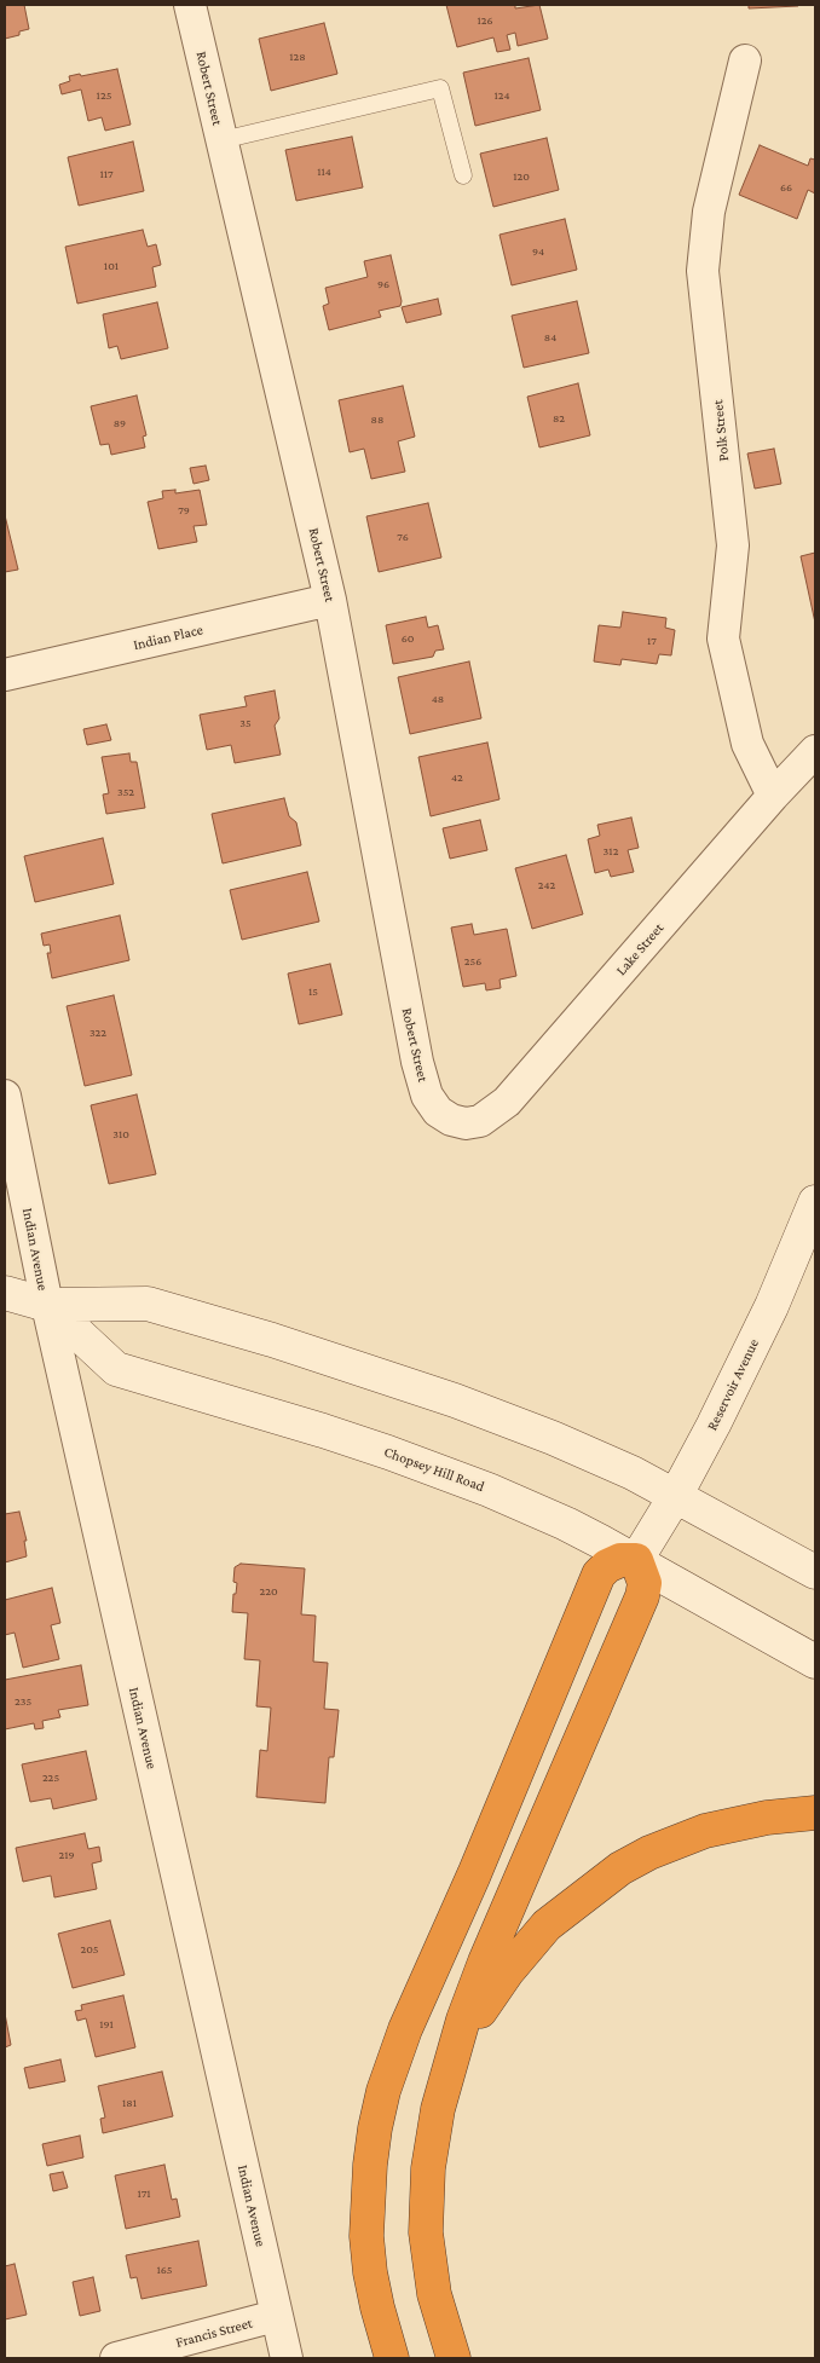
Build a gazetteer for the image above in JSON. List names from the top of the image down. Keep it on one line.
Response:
{"streets":{"main road":["Reservoir Avenue","Chopsey Hill Road"],"street":["Robert Street","Polk Street","Indian Place","Lake Street","Indian Avenue","Francis Street"]},"crossings":[["Robert Street","Indian Place"],["Robert Street","Lake Street"],["Polk Street","Lake Street"],["Indian Avenue","Chopsey Hill Road"],["Indian Avenue","Francis Street"],["Reservoir Avenue","Chopsey Hill Road"]],"house_numbers":["126","128","125","124","114","117","120","66","94","101","96","84","82","88","89","79","76","60","17","48","35","42","352","312","242","256","15","322","310","220","235","225","219","205","191","181","171","165"]}
